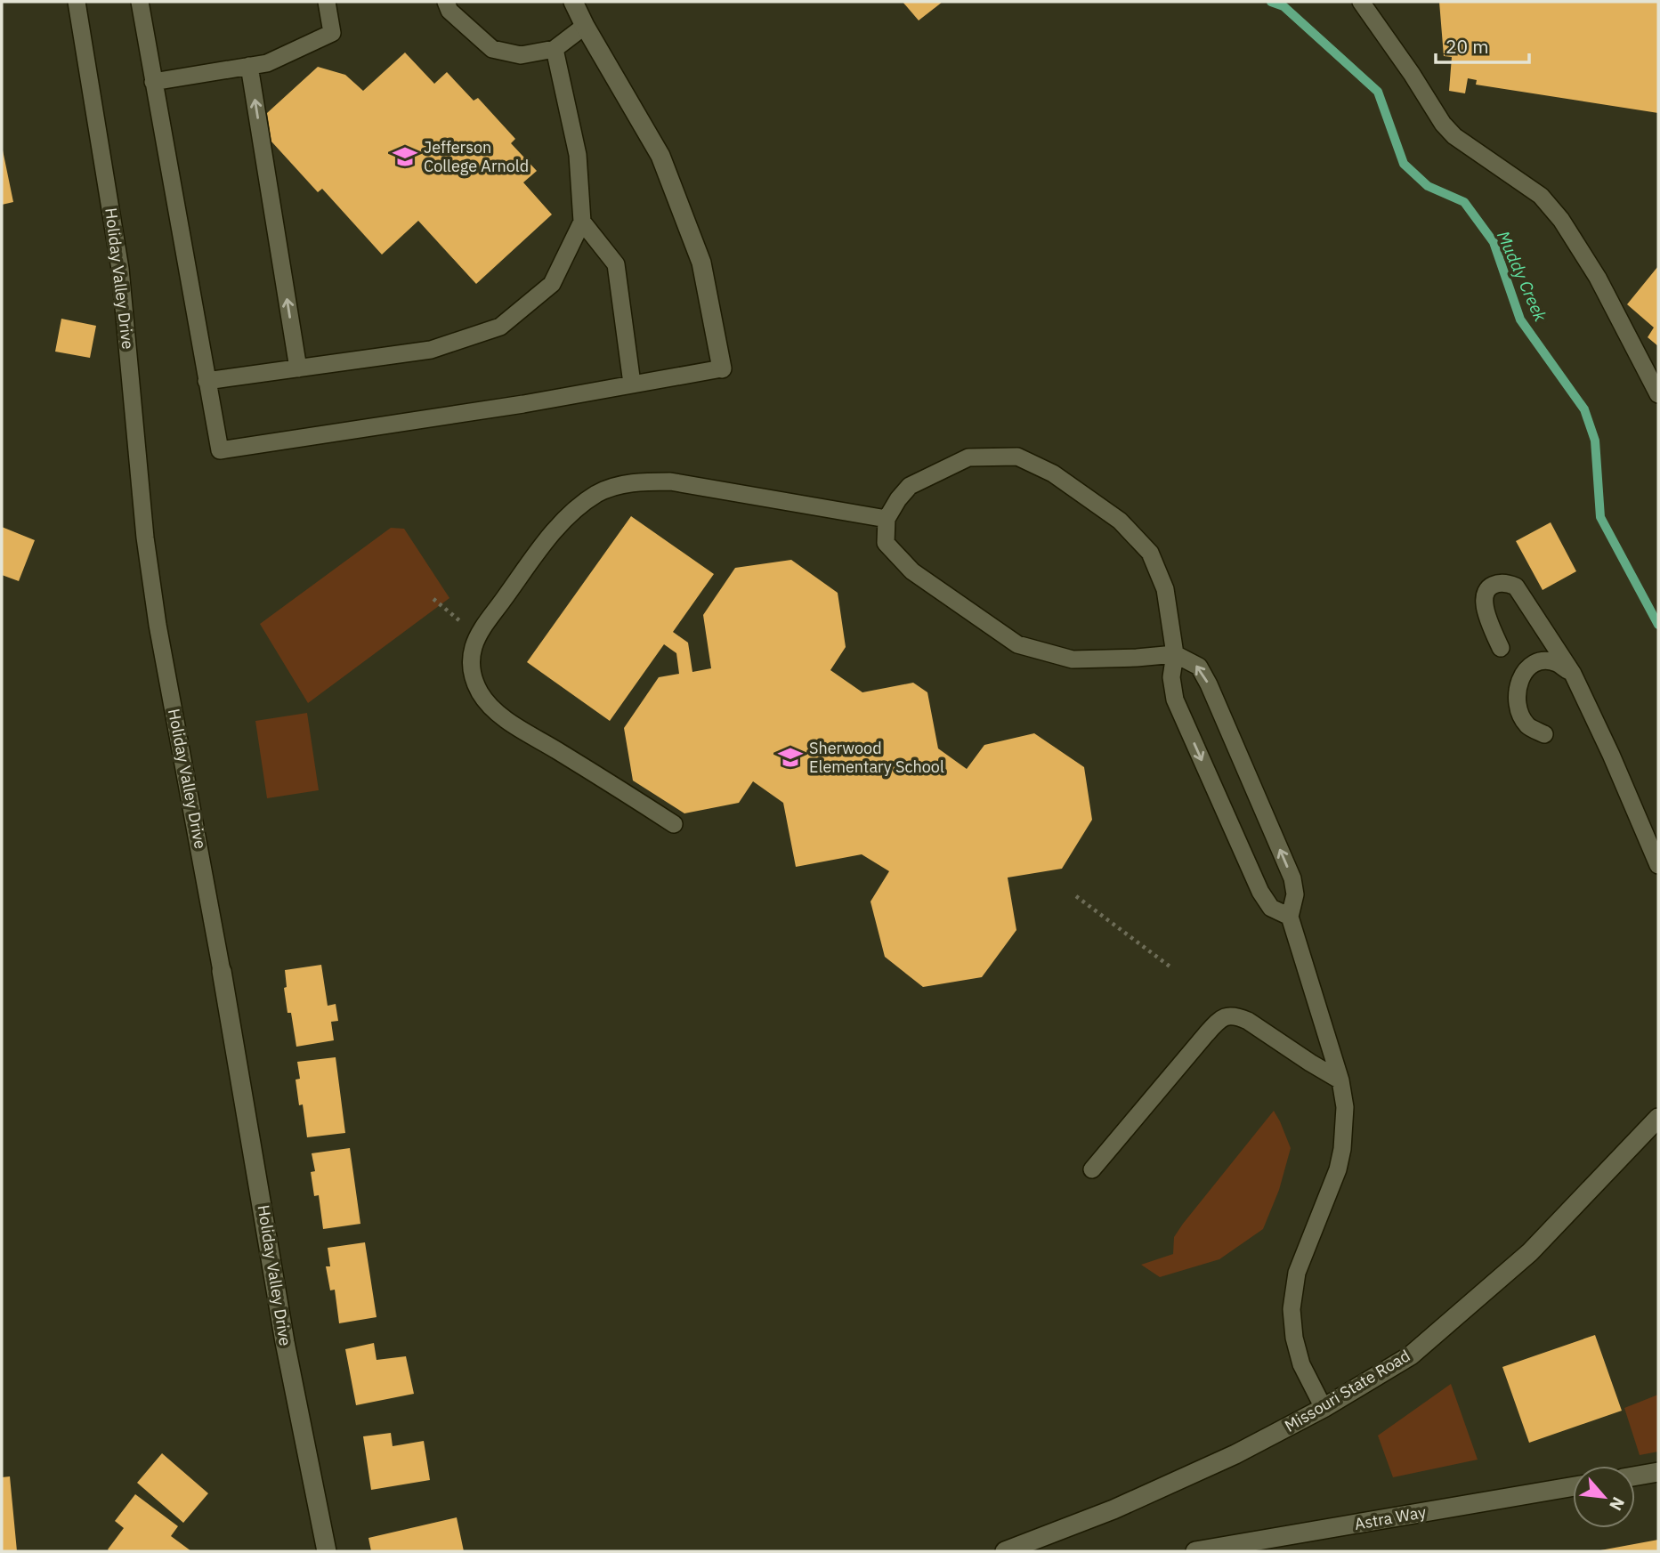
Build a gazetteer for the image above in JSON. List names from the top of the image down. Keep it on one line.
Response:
{"streets":{"street":["Holiday Valley Drive","Missouri State Road","Astra Way"]},"water":["Muddy Creek"],"places":{"school or university":["Jefferson College Arnold","Sherwood Elementary School"]},"scale_bar":"20 m","north":"bottom right"}
